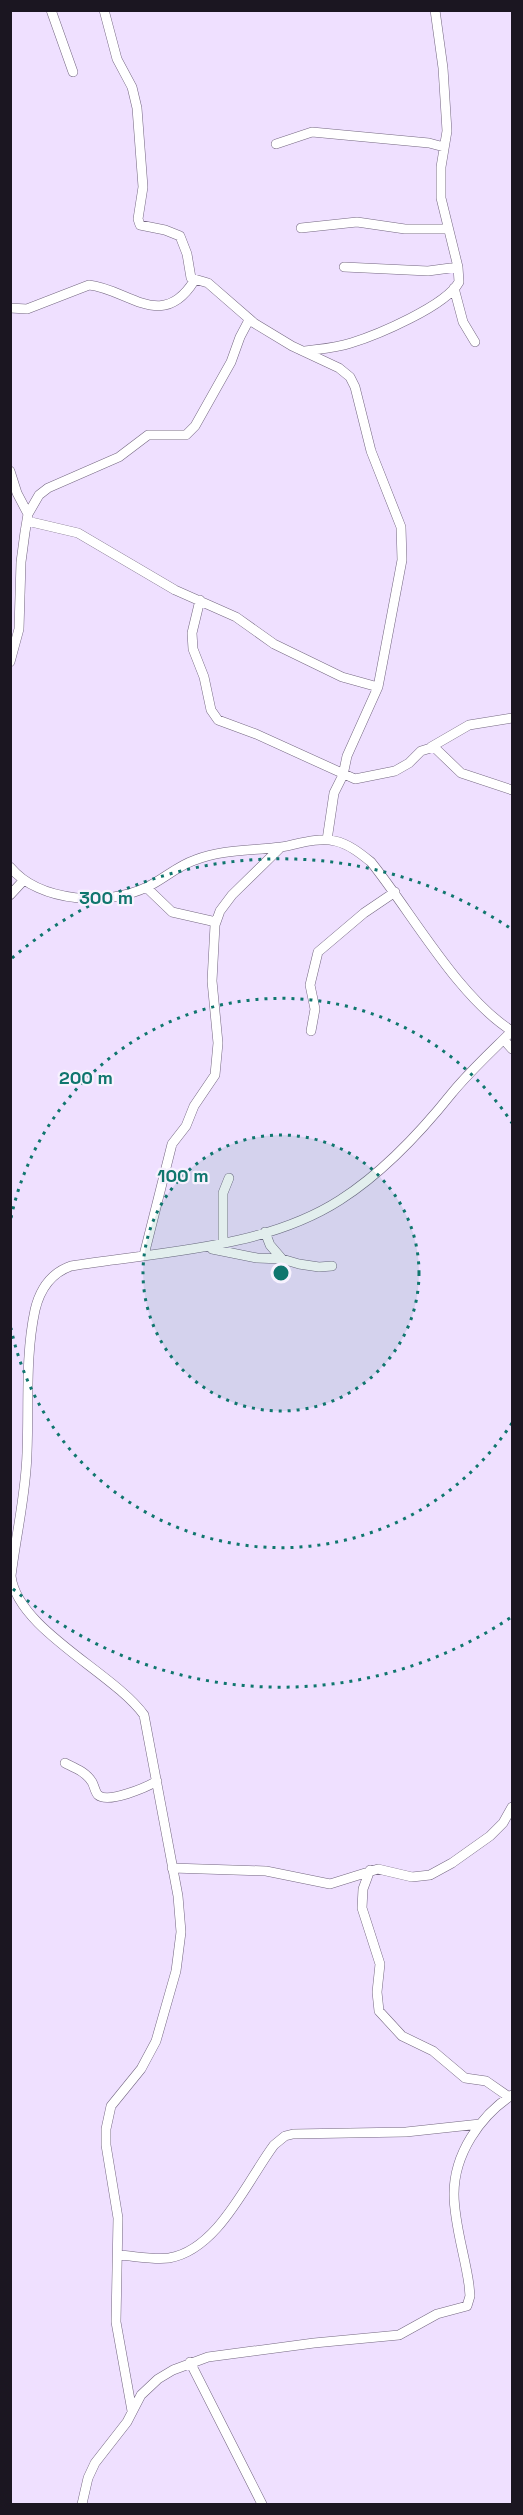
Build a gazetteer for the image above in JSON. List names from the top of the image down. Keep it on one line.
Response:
{"rings":["300 m","200 m","100 m"]}
